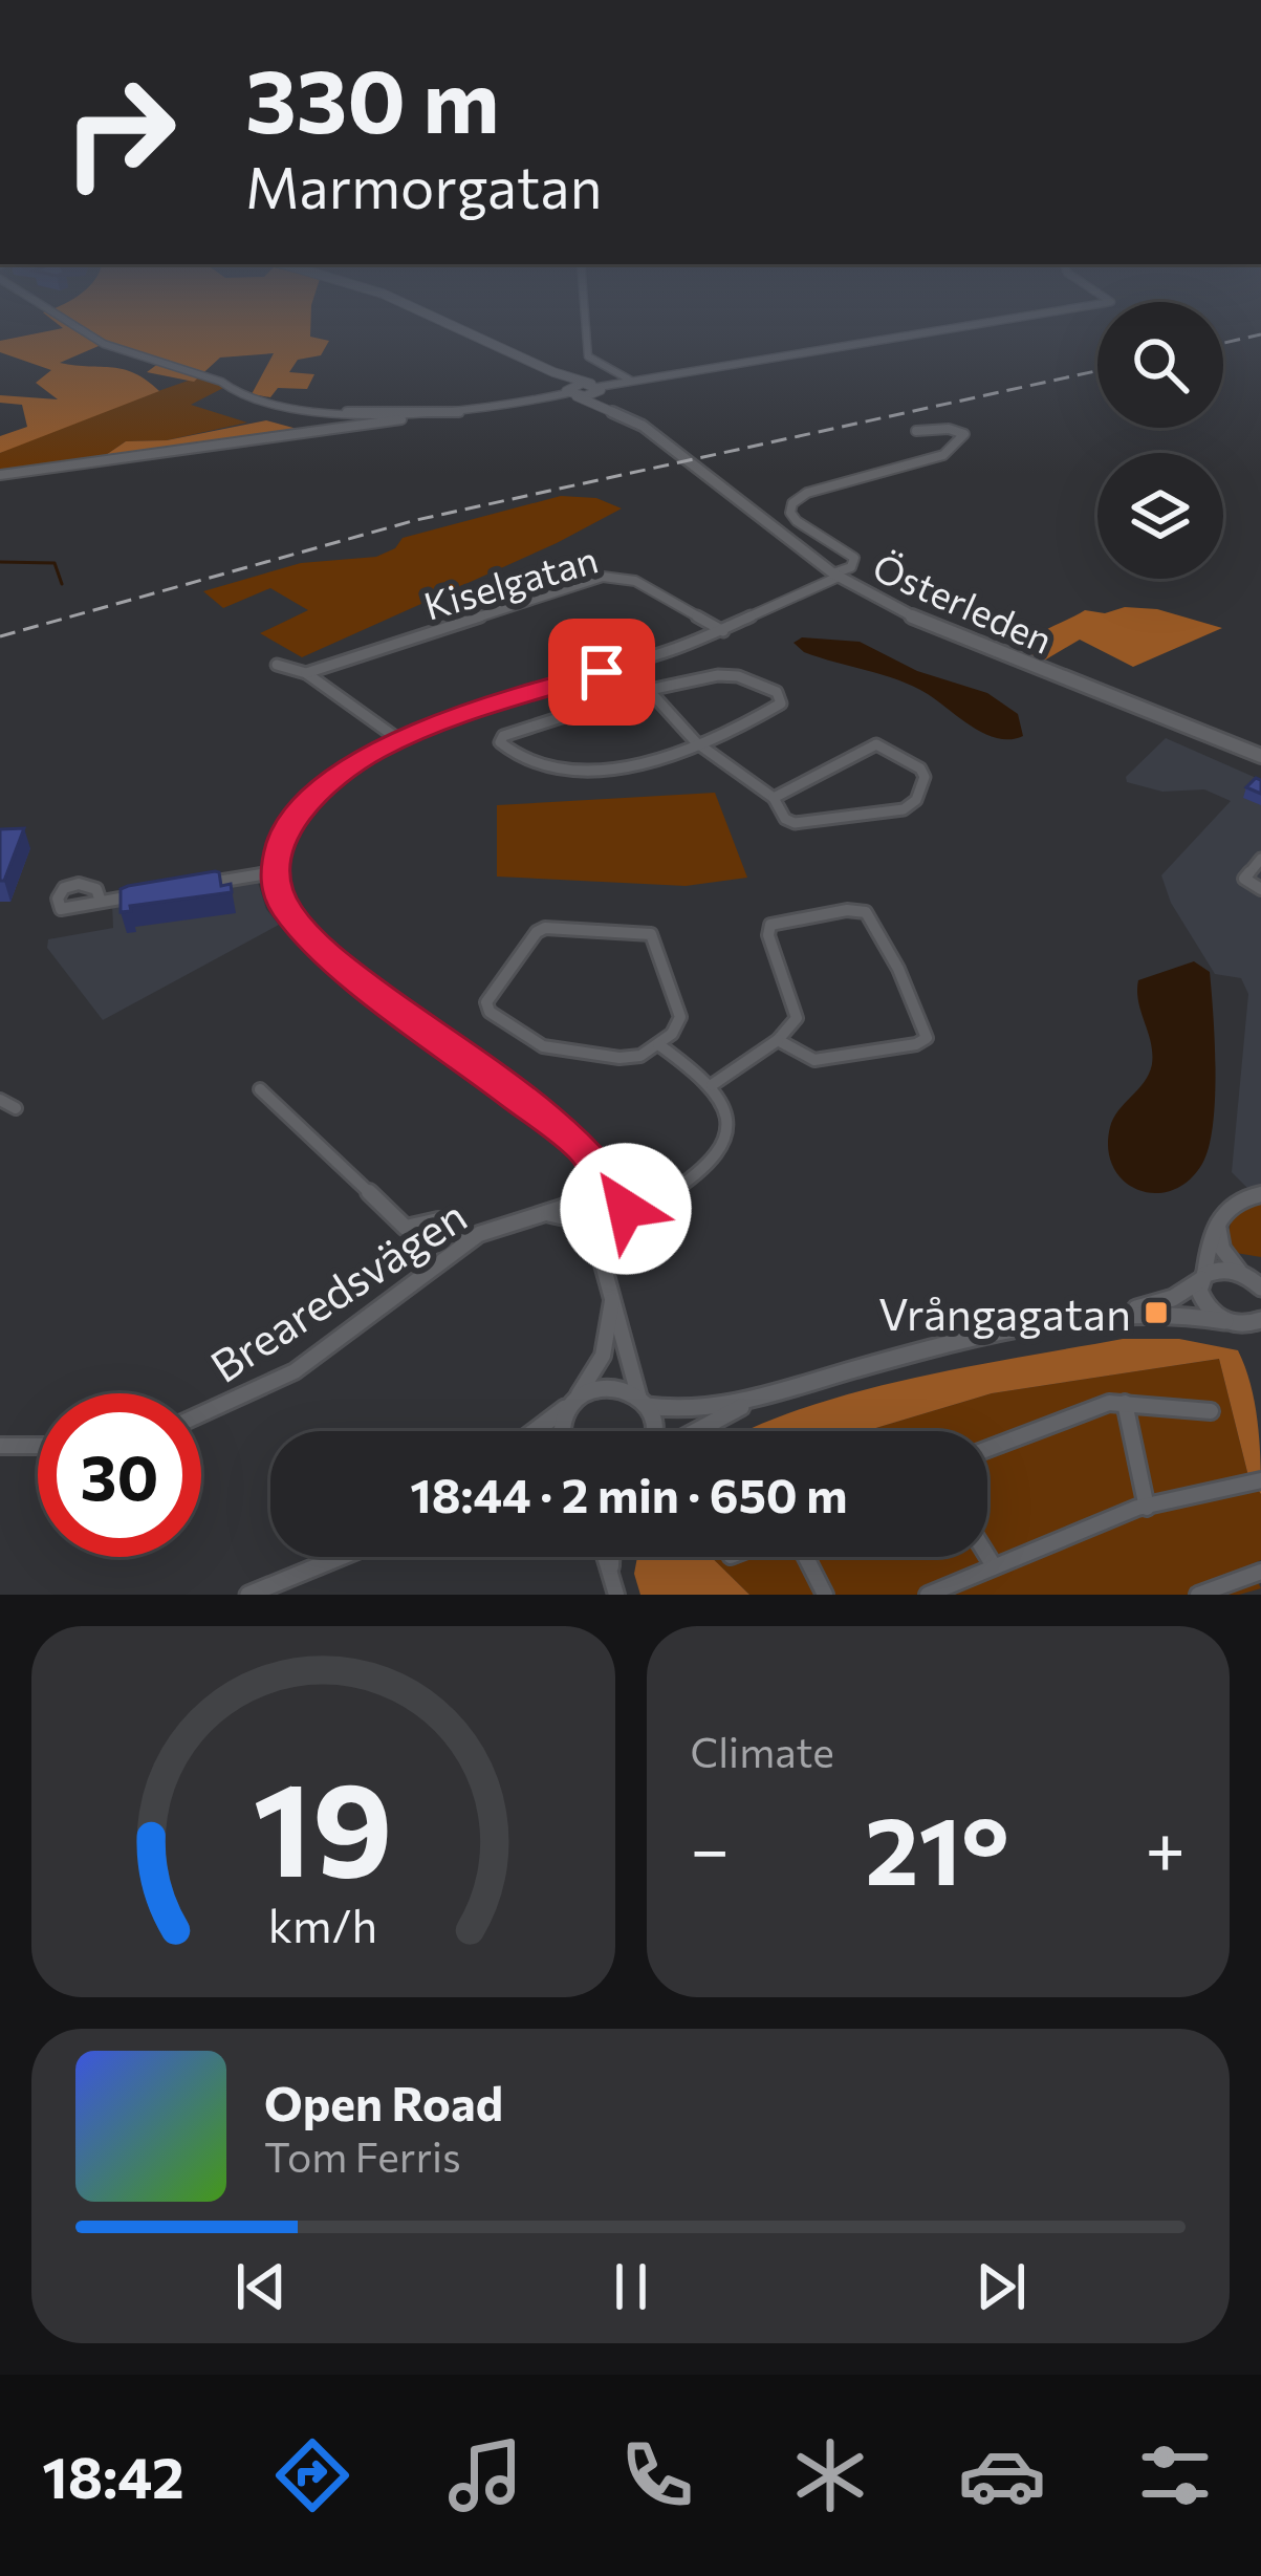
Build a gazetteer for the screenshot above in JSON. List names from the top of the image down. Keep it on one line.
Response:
{"streets":{"main road":["Österleden"],"street":["Kiselgatan","Brearedsvägen"]},"places":{"transit":["Vrångagatan"]},"page":{"turn":["330 m","Marmorgatan"],"limit":"30","trip":"18:44 · 2 min · 650 m","tile":"Climate","heat":["−","21°","+"],"song":["Open Road","Tom Ferris"],"tabs":"18:42","gauge":["19","km/h"]}}
